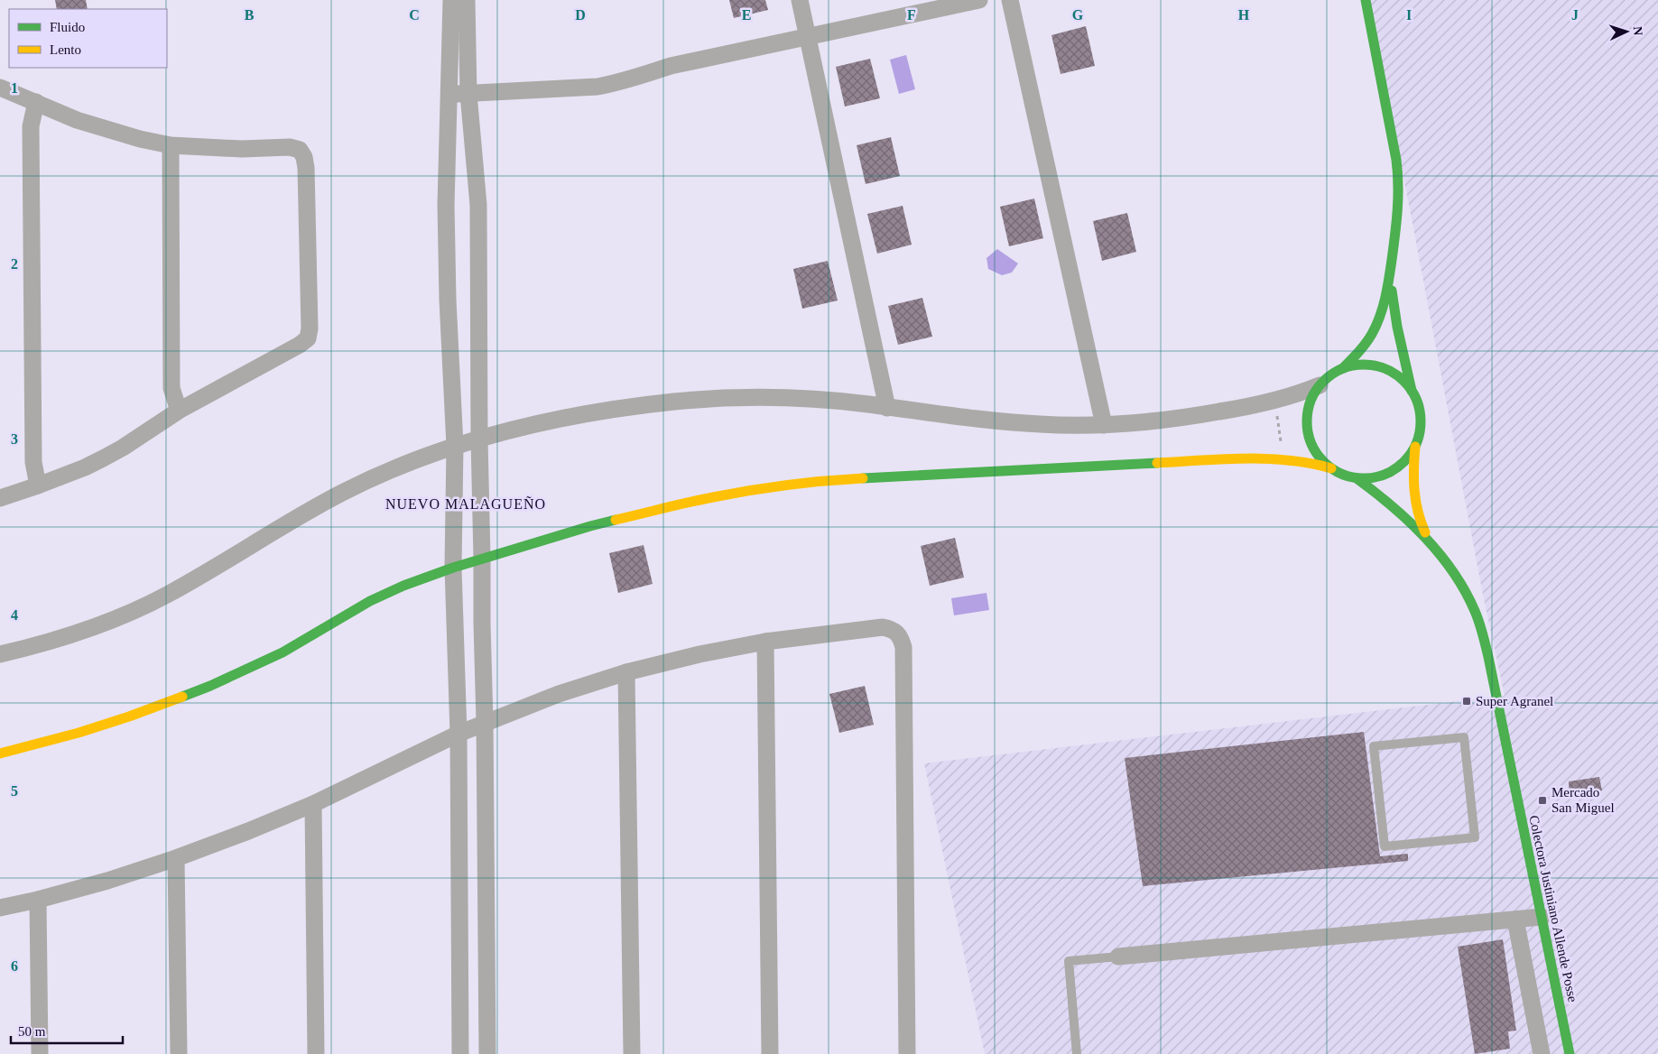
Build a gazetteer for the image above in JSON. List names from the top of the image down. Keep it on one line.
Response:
{"streets":{"main road":["Colectora Justiniano Allende Posse"]},"districts":["NUEVO MALAGUEÑO"],"places":{"transit":["Super Agranel","Mercado San Miguel"]},"legend":["Fluido","Lento"],"scale_bar":"50 m","north":"right","grid":{"columns":["B","C","D","E","F","G","H","I","J"],"rows":["1","2","3","4","5","6"]}}
